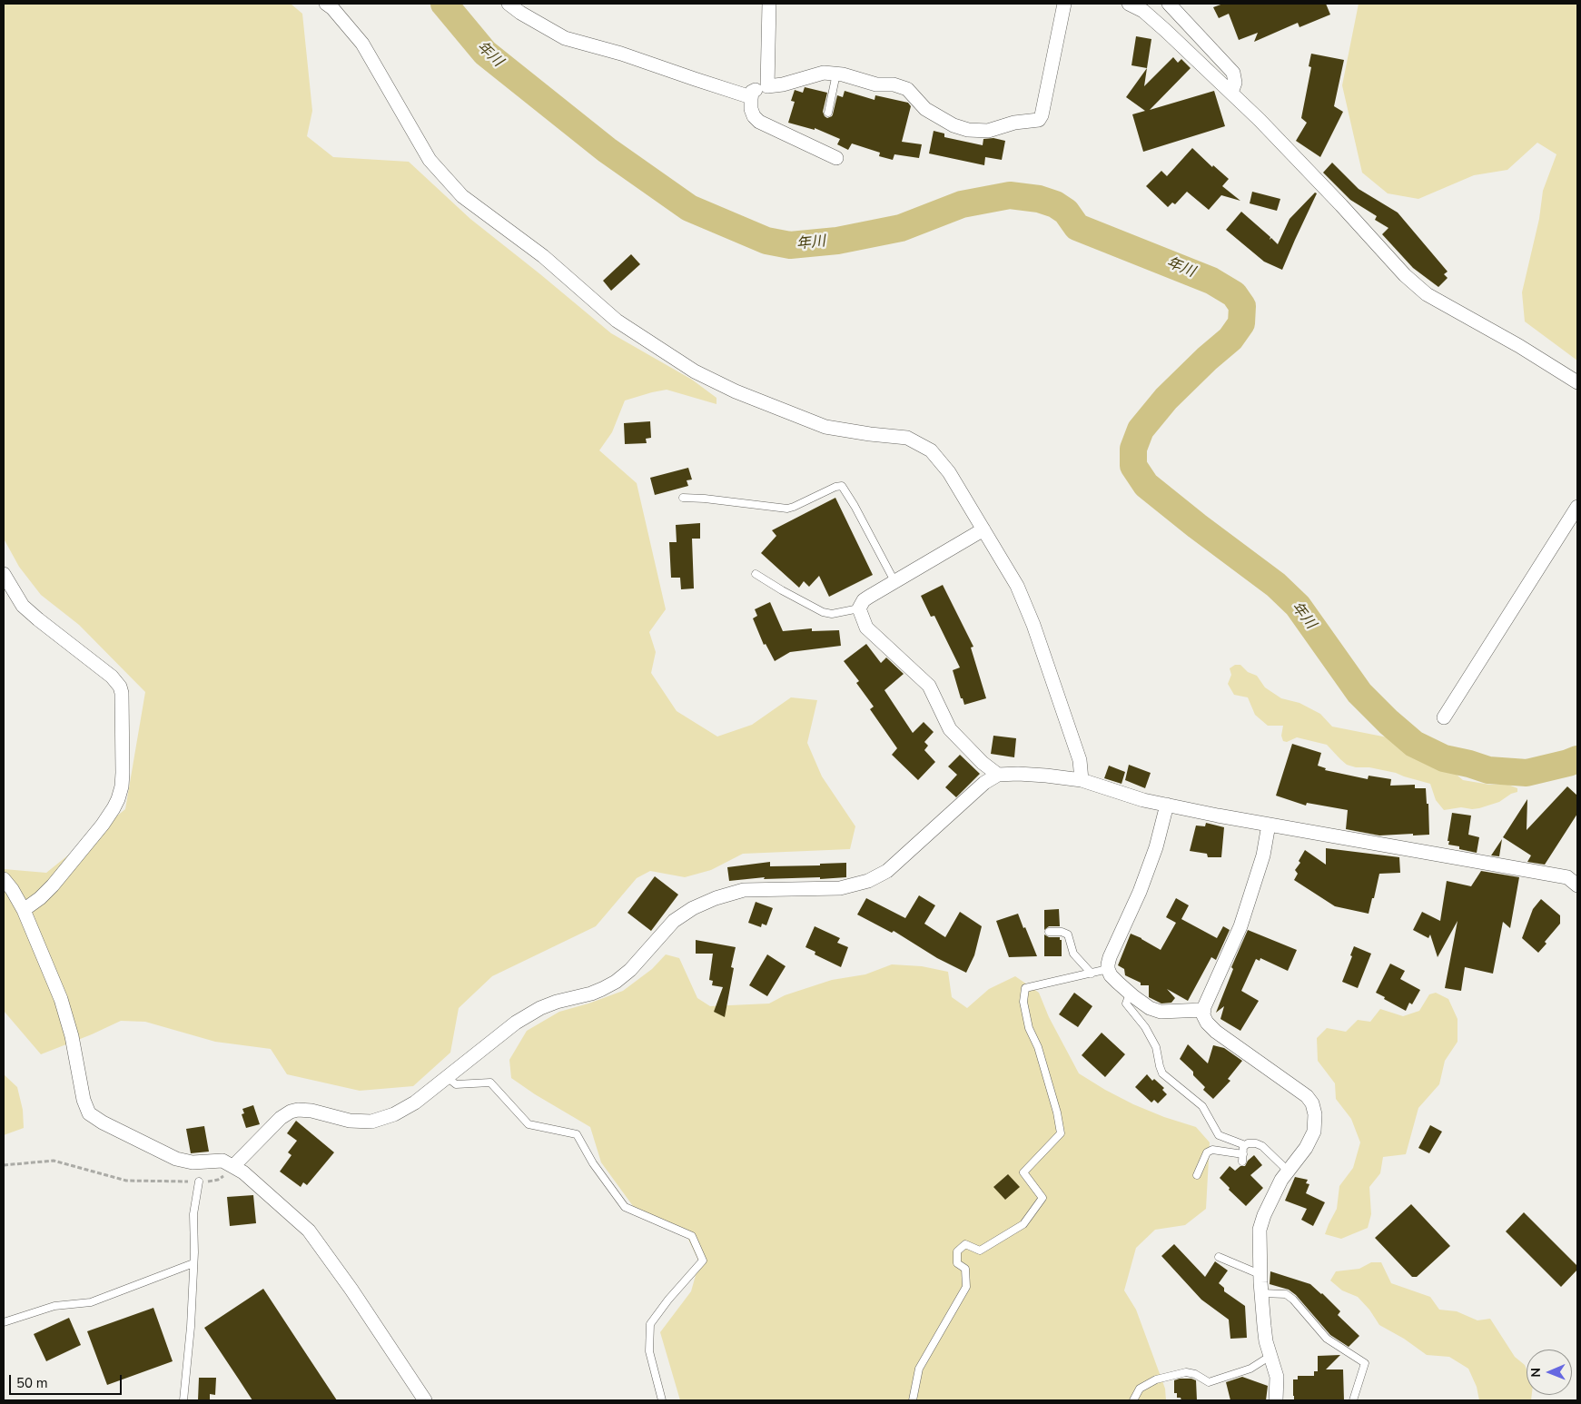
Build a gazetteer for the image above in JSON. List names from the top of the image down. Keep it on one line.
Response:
{"water":["年川"],"scale_bar":"50 m","north":"left"}
